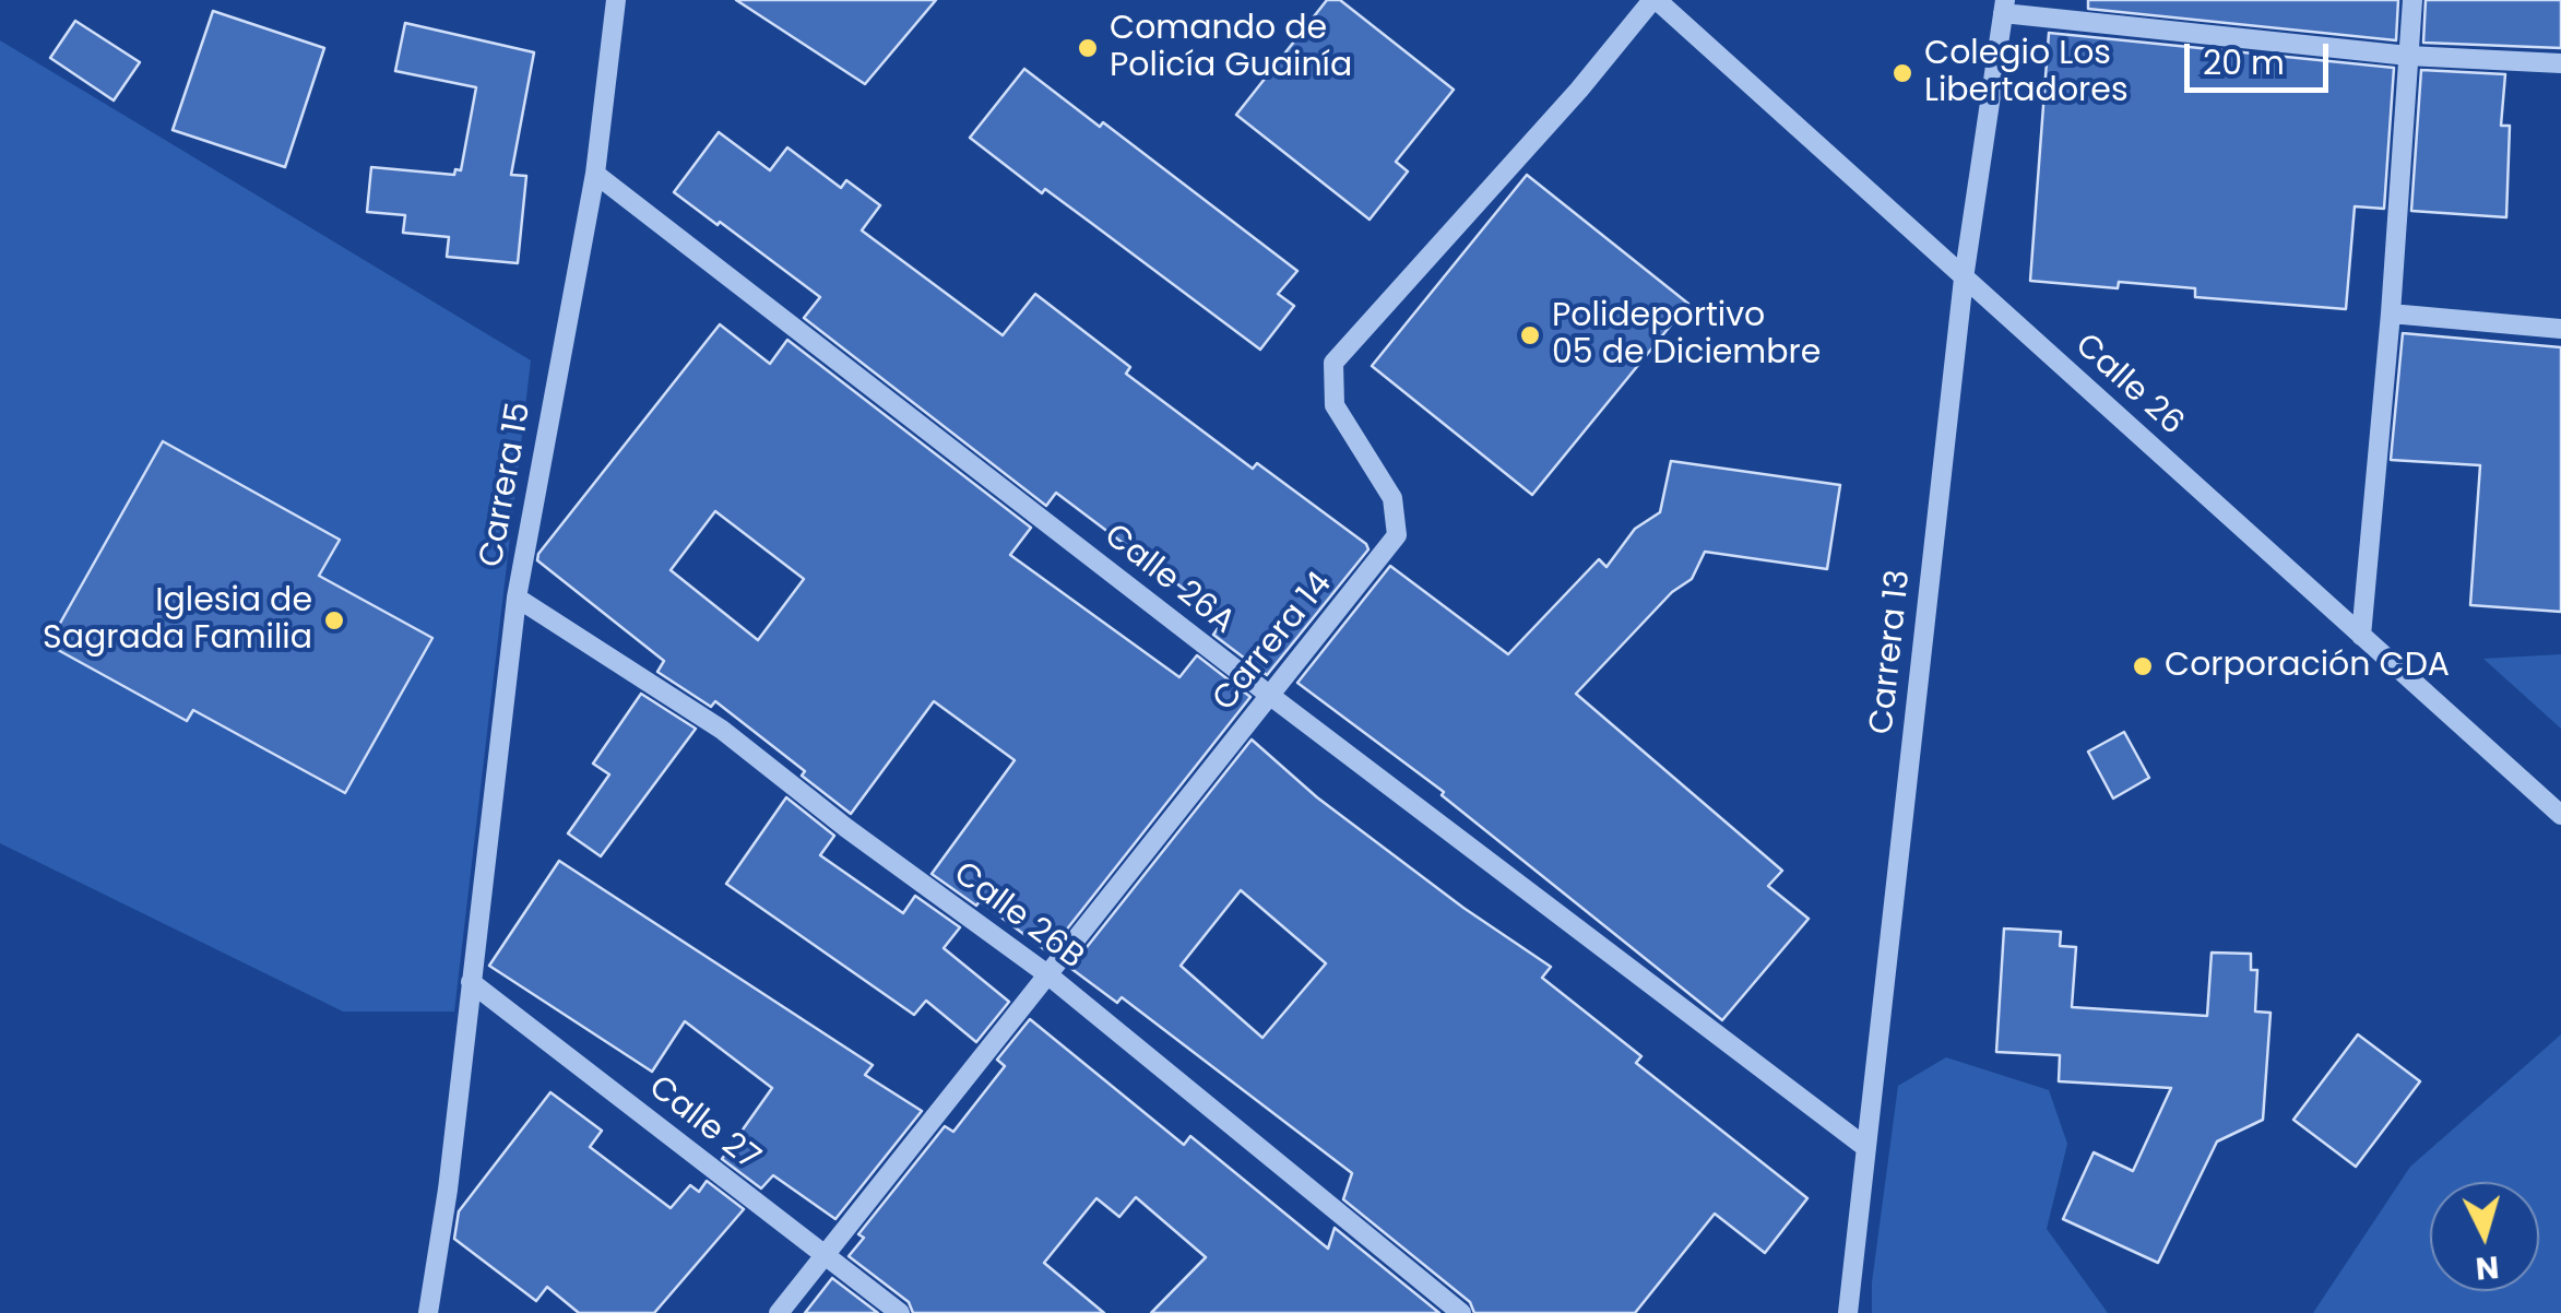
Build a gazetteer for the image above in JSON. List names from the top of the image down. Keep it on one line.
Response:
{"streets":{"street":["Calle 26","Carrera 15","Calle 26A","Carrera 14","Carrera 13","Calle 26B","Calle 27"]},"crossings":[["Calle 26","Carrera 14"],["Calle 26","Carrera 13"],["Carrera 15","Calle 26A"],["Carrera 15","Calle 26B"],["Carrera 15","Calle 27"],["Calle 26A","Carrera 14"],["Calle 26A","Carrera 13"],["Carrera 14","Calle 26B"],["Carrera 14","Calle 27"]],"places":["Comando de Policía Guainía","Colegio Los Libertadores","Polideportivo 05 de Diciembre","Iglesia de Sagrada Familia","Corporación CDA"],"scale_bar":"20 m","north":"bottom"}
